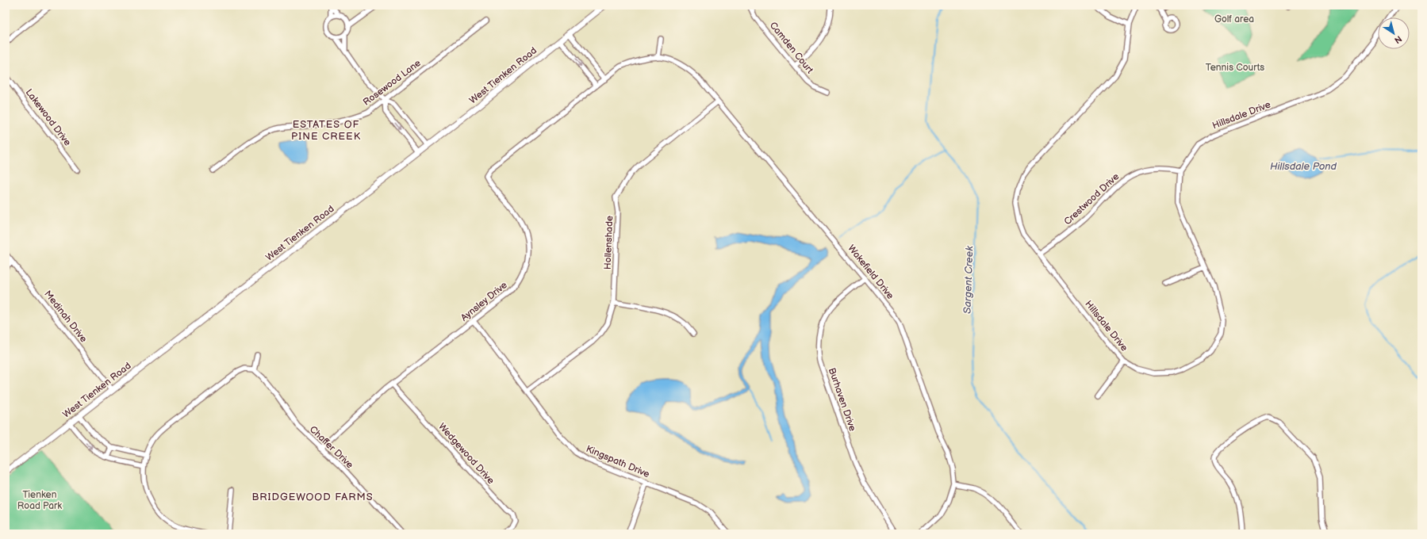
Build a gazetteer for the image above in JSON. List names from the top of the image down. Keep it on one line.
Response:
{"streets":{"street":["Camden Court","West Tienken Road","Rosewood Lane","Hillsdale Drive","Lakewood Drive","Crestwood Drive","Hollenshade","Wakefield Drive","Aynsley Drive","Medinah Drive","Burhaven Drive","Chaffer Drive","Wedgewood Drive","Kingspath Drive"]},"crossings":[["West Tienken Road","Medinah Drive"],["Hillsdale Drive","Crestwood Drive"],["Hollenshade","Wakefield Drive"],["Hollenshade","Kingspath Drive"],["Wakefield Drive","Aynsley Drive"],["Wakefield Drive","Burhaven Drive"],["Aynsley Drive","Chaffer Drive"],["Aynsley Drive","Wedgewood Drive"],["Aynsley Drive","Kingspath Drive"]],"districts":["ESTATES OF PINE CREEK","BRIDGEWOOD FARMS"],"water":["Hillsdale Pond","Sargent Creek"],"parks":["Golf area","Tennis Courts","Tienken Road Park"],"north":"bottom right"}
